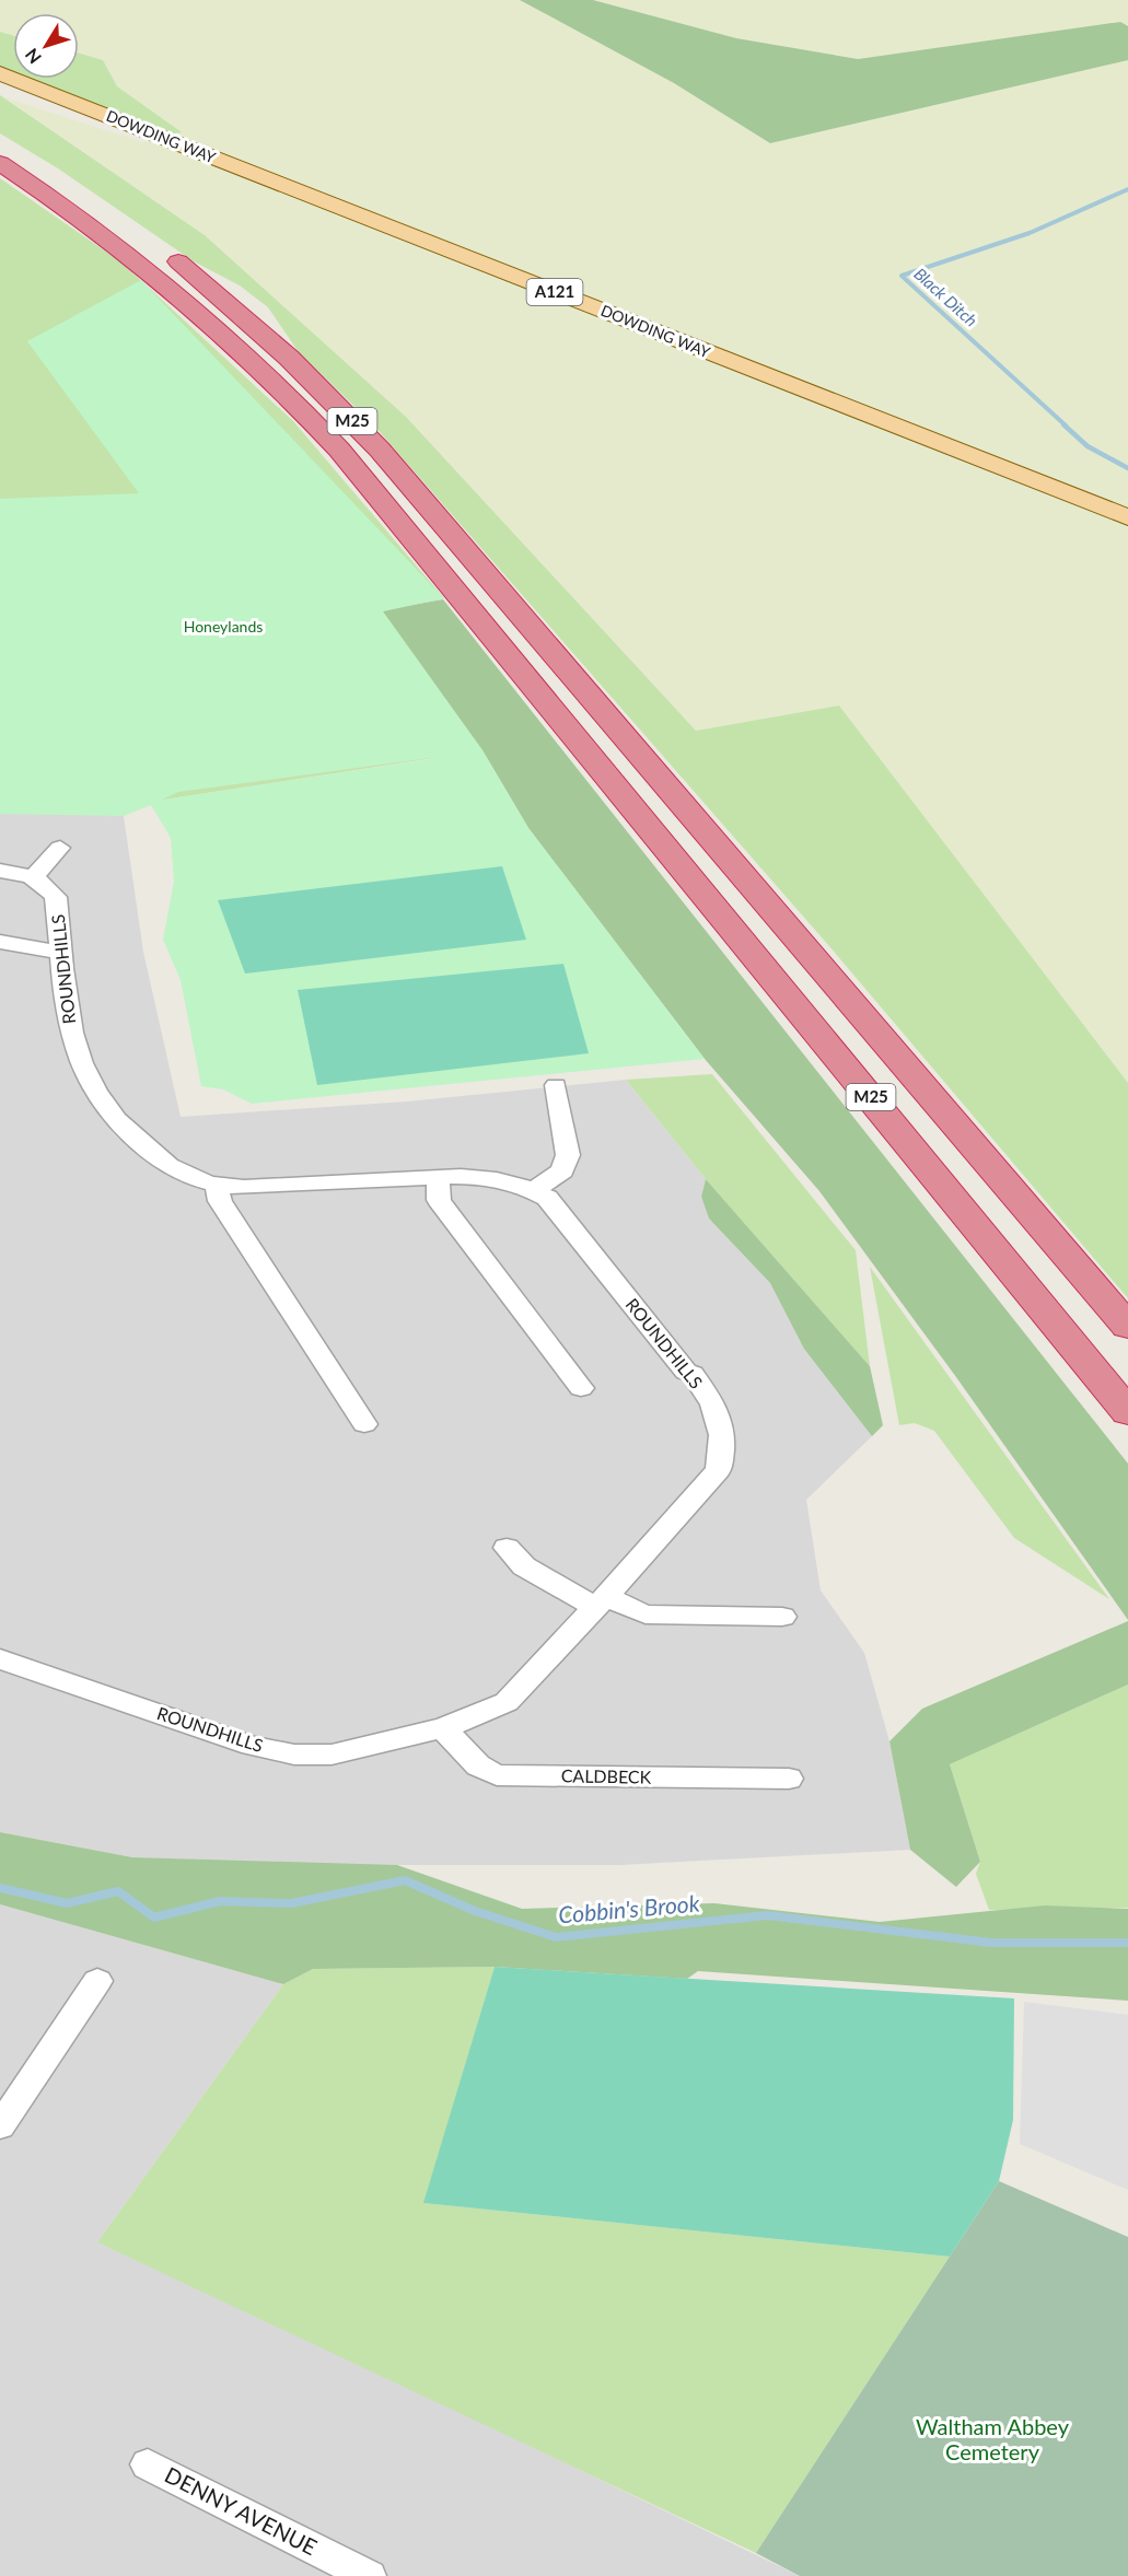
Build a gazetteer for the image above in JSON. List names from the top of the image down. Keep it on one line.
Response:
{"streets":{"highway":["M25"],"main road":["DOWDING WAY","A121"],"street":["ROUNDHILLS","CALDBECK","DENNY AVENUE"]},"crossings":[["ROUNDHILLS","CALDBECK"]],"water":["Black Ditch","Cobbin's Brook"],"parks":["Honeylands","Waltham Abbey Cemetery"],"north":"bottom left"}
